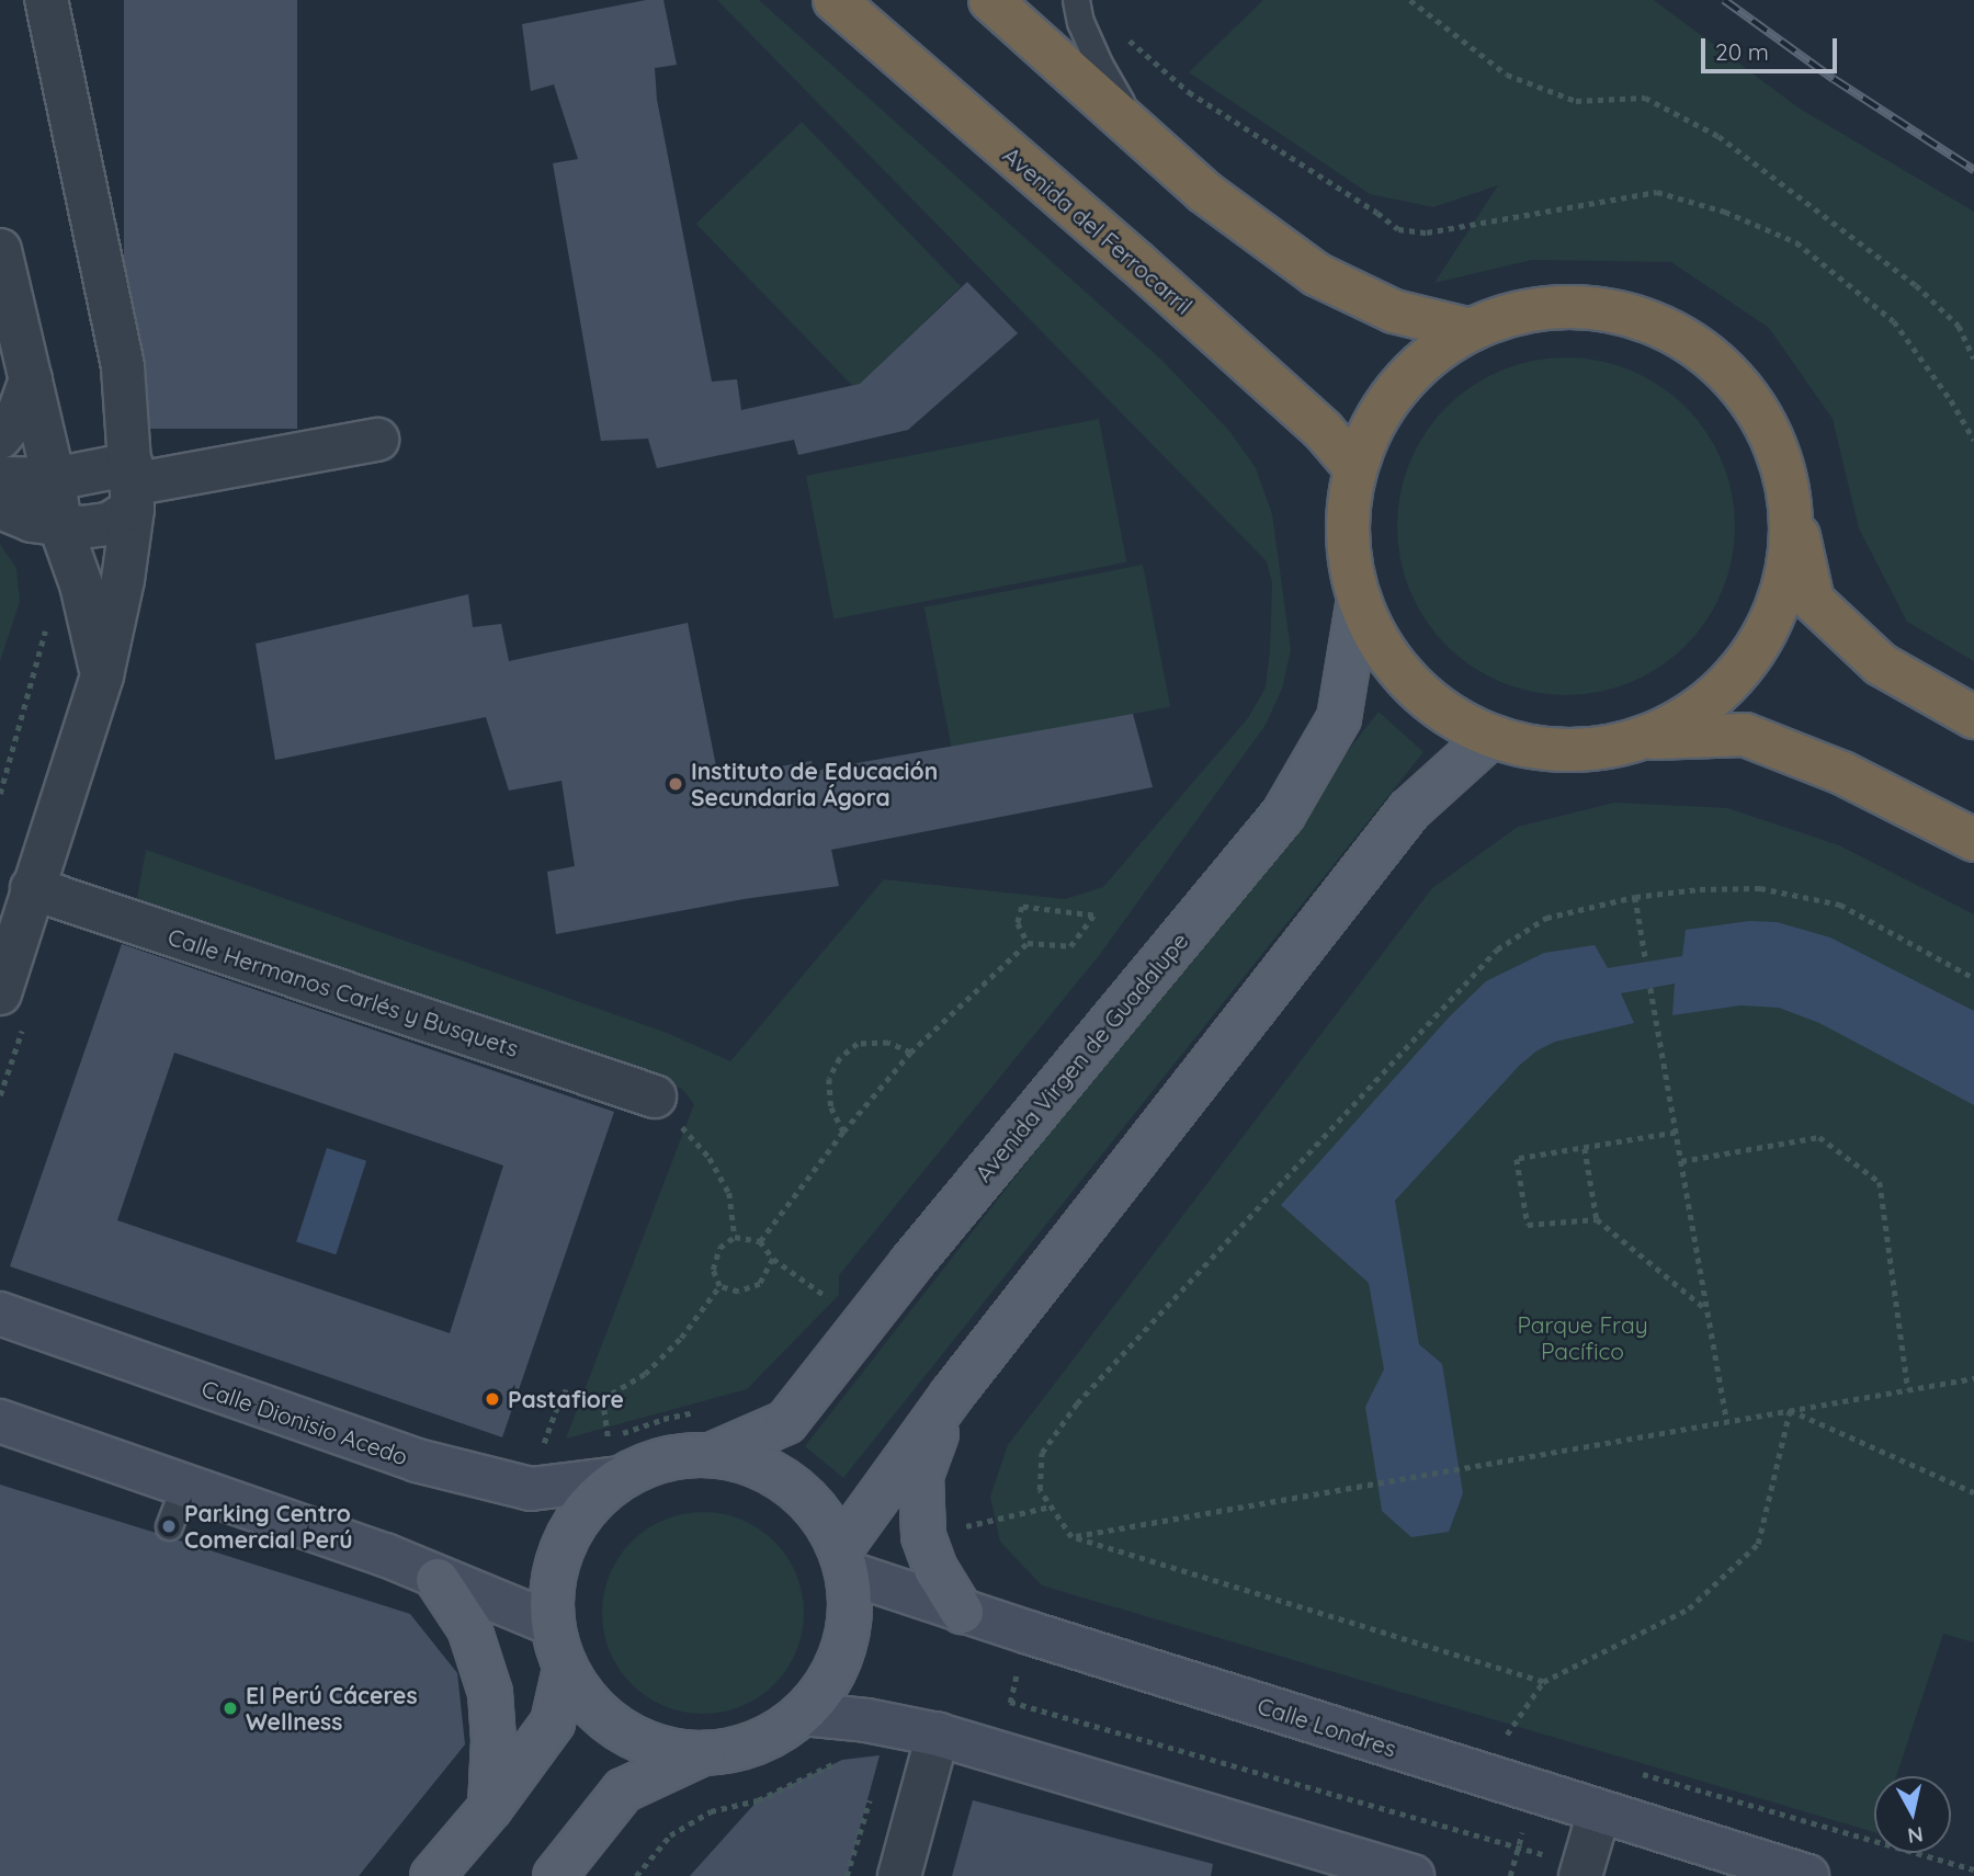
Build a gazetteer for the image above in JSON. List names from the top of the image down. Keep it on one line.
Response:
{"streets":{"highway":["Avenida del Ferrocarril"],"main road":["Avenida Virgen de Guadalupe","Calle Dionisio Acedo","Calle Londres"],"street":["Calle Hermanos Carlés y Busquets"]},"parks":["Parque Fray Pacífico"],"places":["Instituto de Educación Secundaria Ágora","Pastafiore","Parking Centro Comercial Perú","El Perú Cáceres Wellness"],"scale_bar":"20 m","north":"bottom"}
